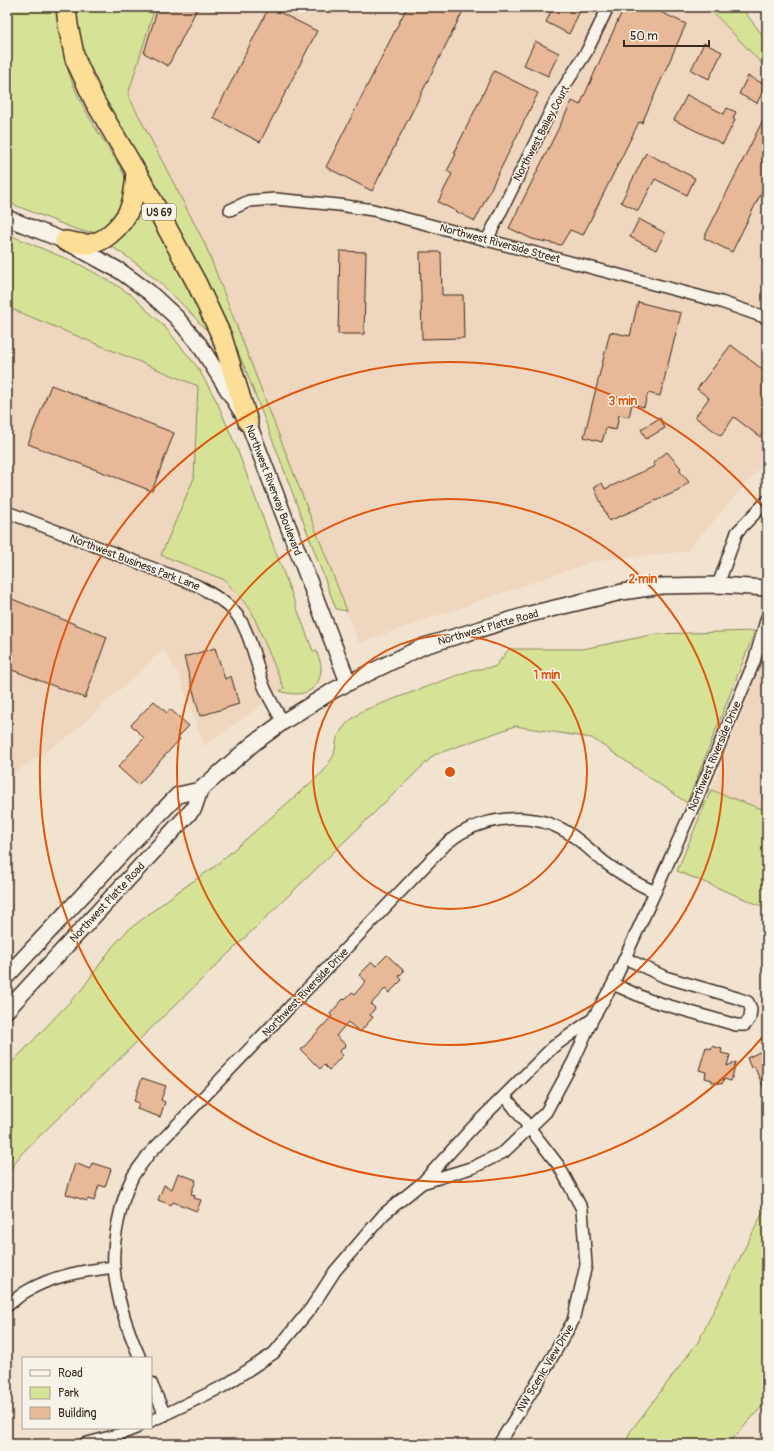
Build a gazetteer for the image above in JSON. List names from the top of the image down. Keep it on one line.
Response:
{"streets":{"highway":["US 69"],"main road":["Northwest Riverway Boulevard","Northwest Platte Road"],"street":["Northwest Bailey Court","Northwest Riverside Street","Northwest Business Park Lane","Northwest Riverside Drive","NW Scenic View Drive"]},"crossings":[["Northwest Bailey Court","Northwest Riverside Street"],["US 69","Northwest Riverway Boulevard"],["Northwest Riverway Boulevard","Northwest Platte Road"],["Northwest Business Park Lane","Northwest Platte Road"],["Northwest Riverside Drive","NW Scenic View Drive"]],"legend":["Road","Park","Building"],"scale_bar":"50 m","rings":["3 min","2 min","1 min"]}
